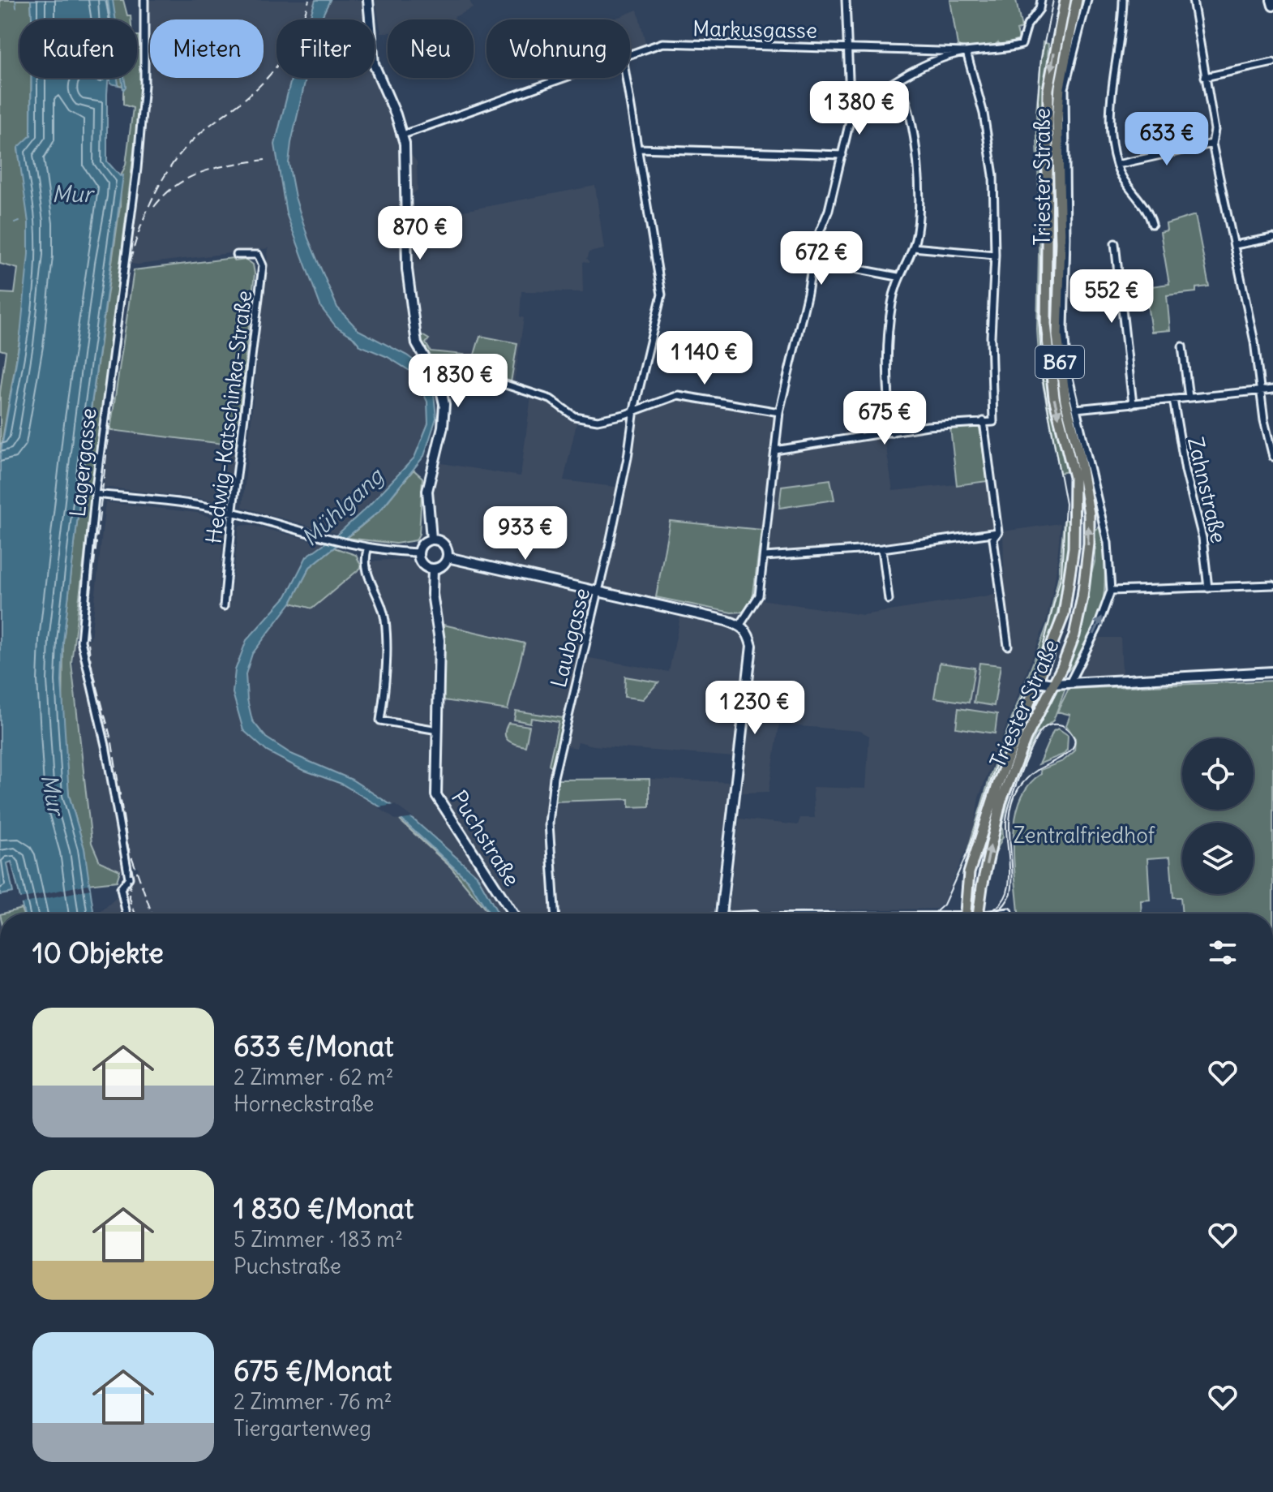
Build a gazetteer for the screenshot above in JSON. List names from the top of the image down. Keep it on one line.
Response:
{"streets":{"main road":["Triester Straße","B67"],"street":["Markusgasse","Hedwig-Katschinka-Straße","Lagergasse","Zahnstraße","Laubgasse","Puchstraße"]},"water":["Mur","Mühlgang"],"parks":["Zentralfriedhof"],"page":{"chip":["Kaufen","Mieten","Filter","Neu","Wohnung"],"price":["1 380 €","633 €","870 €","672 €","552 €","1 140 €","1 830 €","675 €","933 €","1 230 €"],"heading":"10 Objekte","list":[{"name":"633 €/Monat","note":"2 Zimmer · 62 m² · Horneckstraße"},{"name":"1 830 €/Monat","note":"5 Zimmer · 183 m² · Puchstraße"},{"name":"675 €/Monat","note":"2 Zimmer · 76 m² · Tiergartenweg"}]}}
